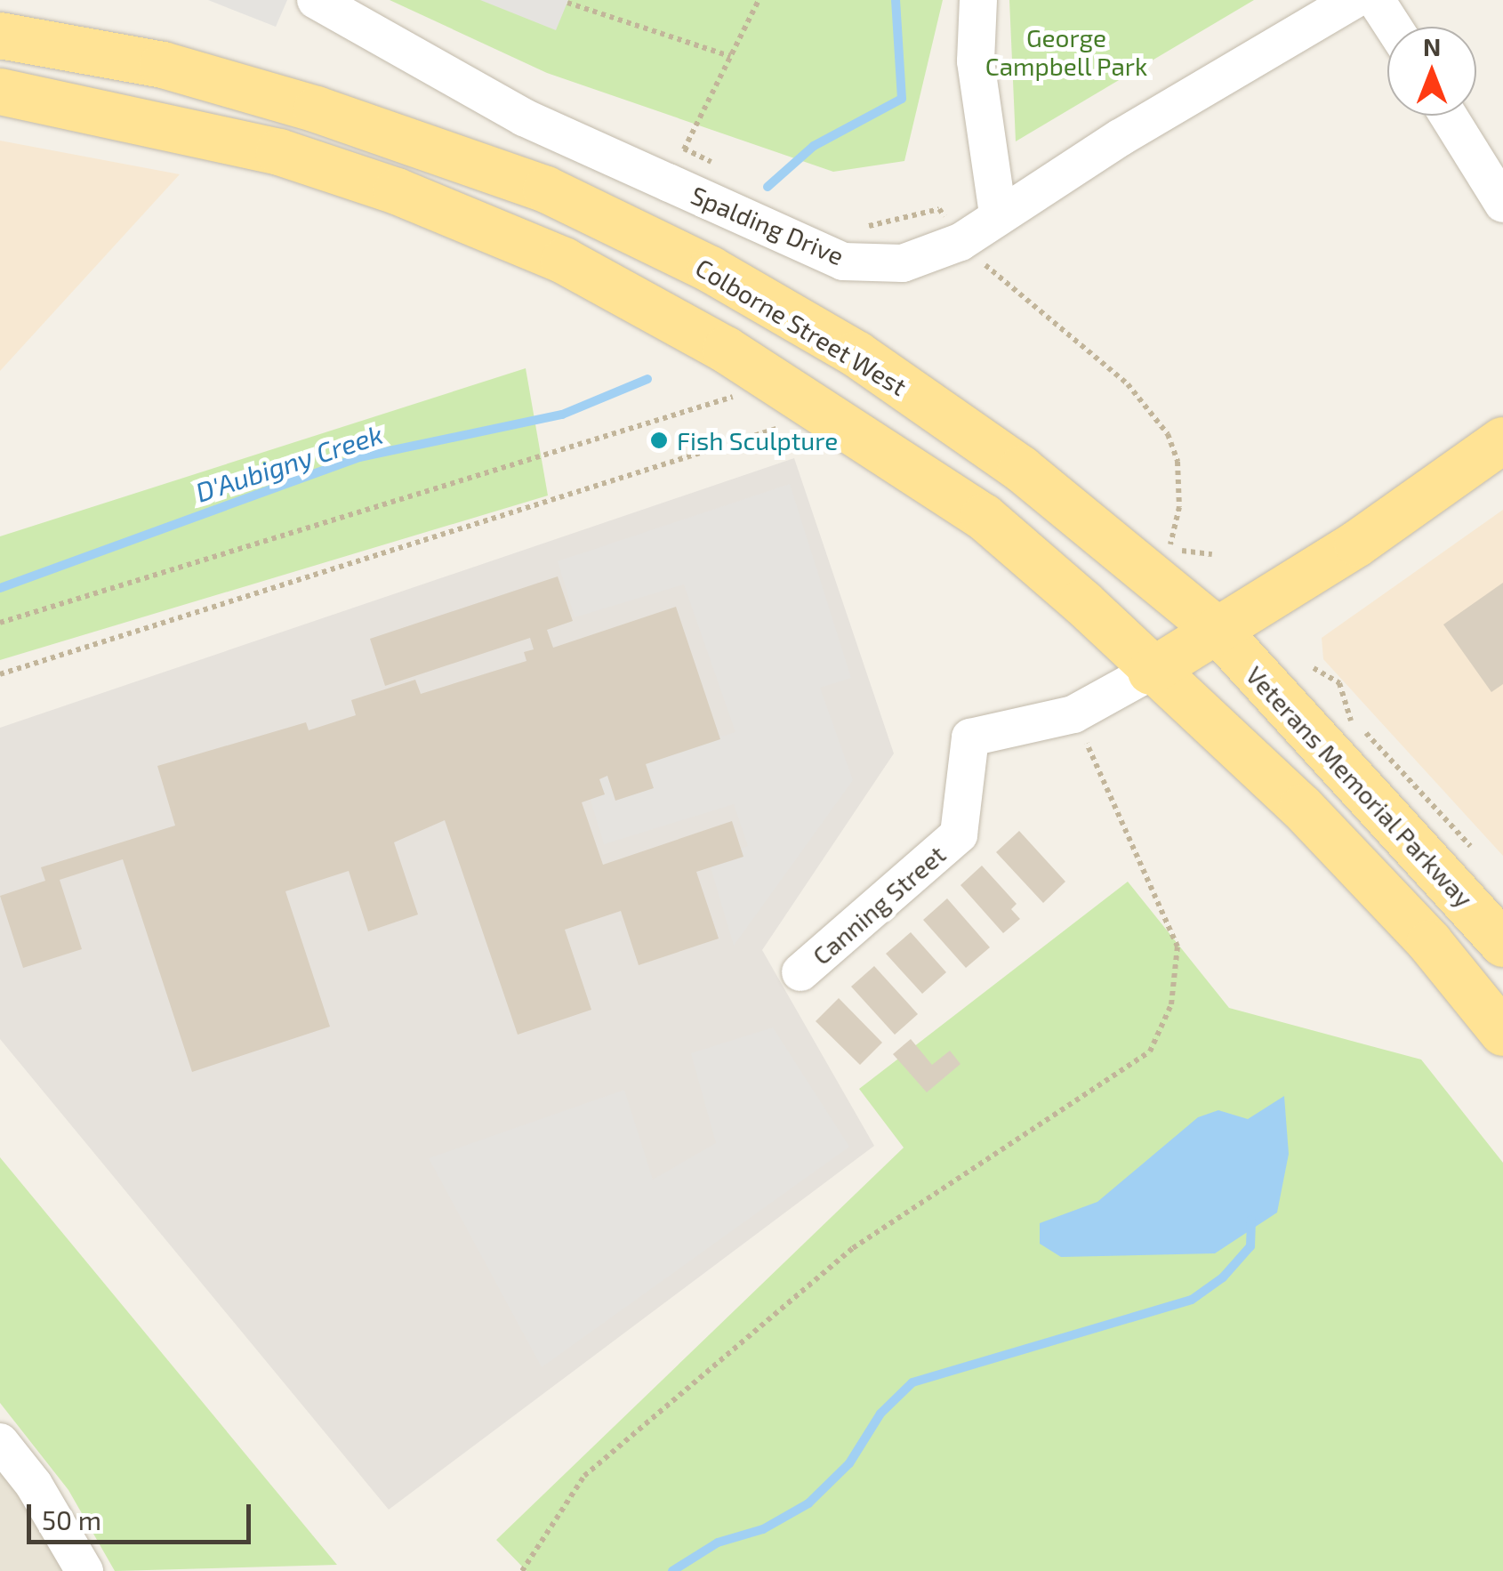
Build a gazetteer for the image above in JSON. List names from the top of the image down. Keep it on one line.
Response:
{"streets":{"main road":["Colborne Street West","Veterans Memorial Parkway","Canning Street"],"street":["Spalding Drive"]},"crossings":[["Colborne Street West","Veterans Memorial Parkway"],["Colborne Street West","Canning Street"],["Veterans Memorial Parkway","Canning Street"]],"water":["D'Aubigny Creek"],"parks":["George Campbell Park"],"places":["Fish Sculpture"],"scale_bar":"50 m","north":"top"}
